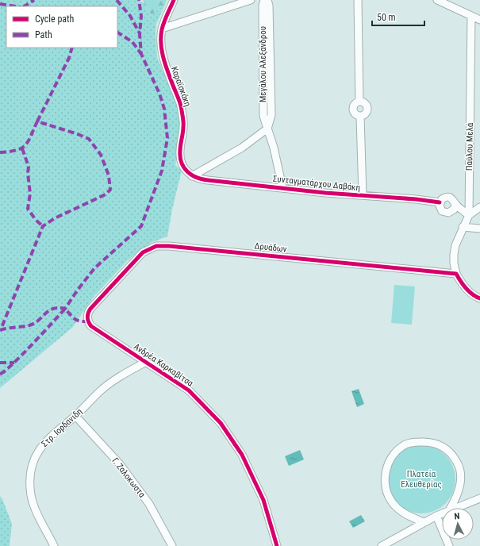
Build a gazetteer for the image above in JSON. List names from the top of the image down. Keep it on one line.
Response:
{"streets":{"street":["Μεγάλου Αλεξάνδρου","Καραϊσκάκη","Παύλου Μελά","Συνταγματάρχου Δαβάκη","Δρυάδων","Ανδρέα Καρκαβίτσα","Στρ. Ιορδανιδη","Γ. Ζαλοκωστα"]},"crossings":[["Μεγάλου Αλεξάνδρου","Συνταγματάρχου Δαβάκη"],["Καραϊσκάκη","Συνταγματάρχου Δαβάκη"],["Παύλου Μελά","Δρυάδων"],["Δρυάδων","Ανδρέα Καρκαβίτσα"],["Ανδρέα Καρκαβίτσα","Στρ. Ιορδανιδη"],["Στρ. Ιορδανιδη","Γ. Ζαλοκωστα"]],"parks":["Πλατεία Ελευθερίας"],"legend":["Cycle path","Path"],"scale_bar":"50 m","north":"top"}
